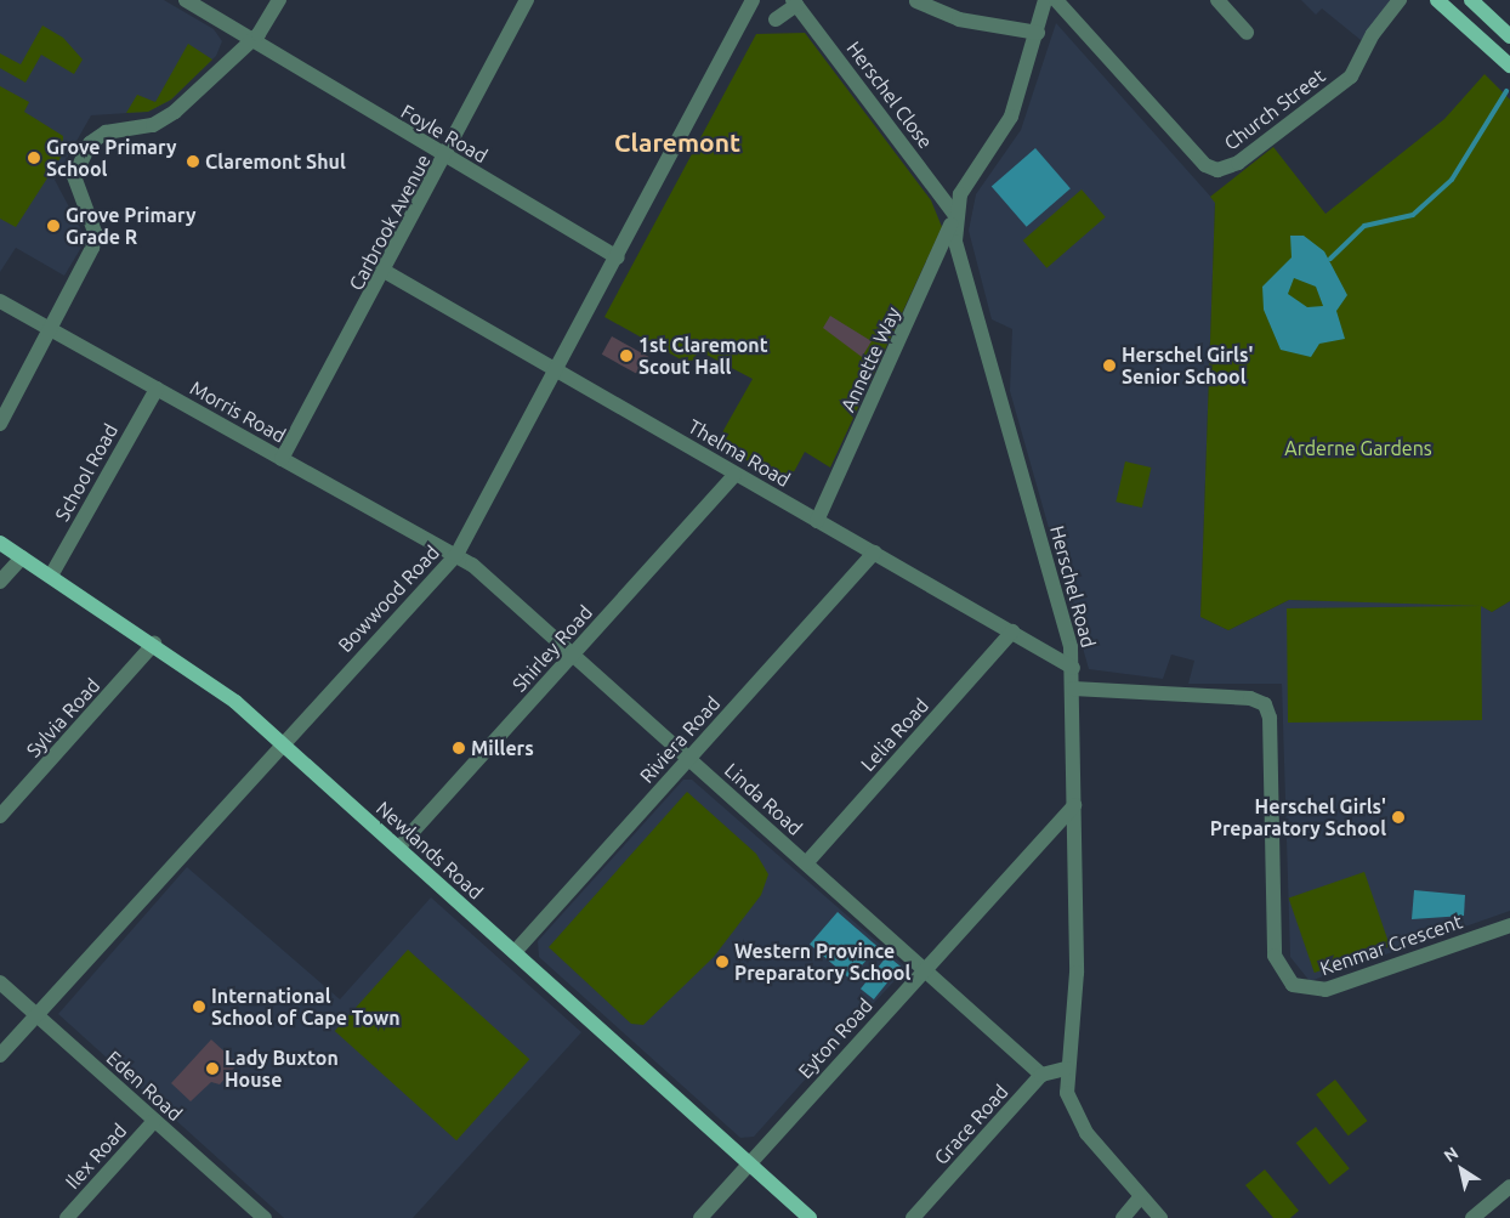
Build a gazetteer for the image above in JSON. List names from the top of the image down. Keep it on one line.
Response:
{"streets":{"main road":["Newlands Road"],"street":["Herschel Close","Church Street","Foyle Road","Carbrook Avenue","Annette Way","Morris Road","Thelma Road","School Road","Herschel Road","Bowwood Road","Shirley Road","Sylvia Road","Lelia Road","Riviera Road","Linda Road","Kenmar Crescent","Eyton Road","Eden Road","Grace Road","Ilex Road"]},"crossings":[["Herschel Close","Annette Way"],["Herschel Close","Herschel Road"],["Foyle Road","Carbrook Avenue"],["Foyle Road","Bowwood Road"],["Carbrook Avenue","Morris Road"],["Carbrook Avenue","Thelma Road"],["Annette Way","Thelma Road"],["Annette Way","Herschel Road"],["Morris Road","School Road"],["Morris Road","Bowwood Road"],["Morris Road","Linda Road"],["Thelma Road","Herschel Road"],["Thelma Road","Bowwood Road"],["Thelma Road","Shirley Road"],["Thelma Road","Lelia Road"],["Thelma Road","Riviera Road"],["School Road","Newlands Road"],["Herschel Road","Kenmar Crescent"],["Herschel Road","Eyton Road"],["Bowwood Road","Linda Road"],["Bowwood Road","Newlands Road"],["Bowwood Road","Eden Road"],["Shirley Road","Linda Road"],["Shirley Road","Newlands Road"],["Sylvia Road","Newlands Road"],["Lelia Road","Linda Road"],["Riviera Road","Linda Road"],["Riviera Road","Newlands Road"],["Linda Road","Eyton Road"],["Linda Road","Grace Road"],["Newlands Road","Eyton Road"],["Eden Road","Ilex Road"]],"districts":["Claremont"],"parks":["Arderne Gardens"],"places":["Grove Primary School","Claremont Shul","Grove Primary Grade R","1st Claremont Scout Hall","Herschel Girls' Senior School","Millers","Herschel Girls' Preparatory School","Western Province Preparatory School","International School of Cape Town","Lady Buxton House"],"north":"top left"}
